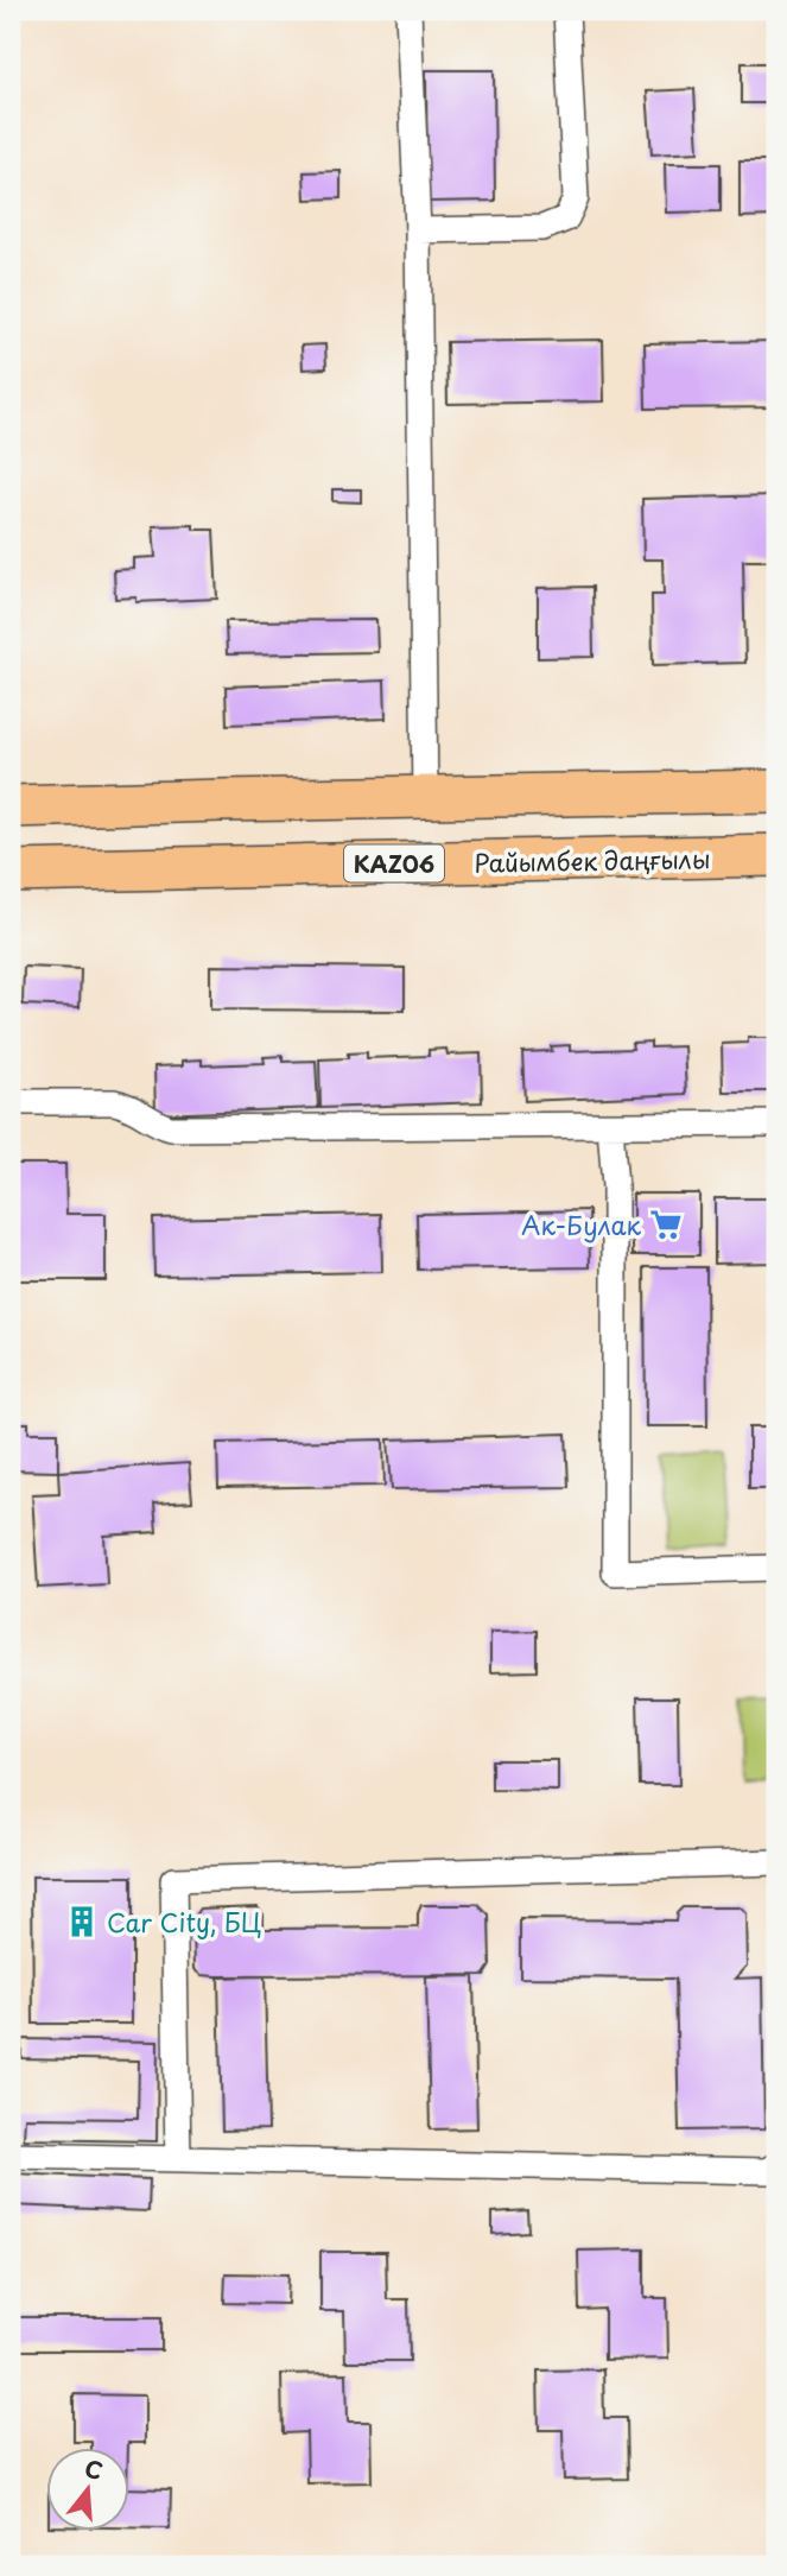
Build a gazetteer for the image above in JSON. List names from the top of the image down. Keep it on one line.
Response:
{"streets":{"highway":["Райымбек даңғылы","KАZ06"]},"places":{"supermarket":["Ак-Булак"],"building":["Car City, БЦ"]},"north":"top"}
